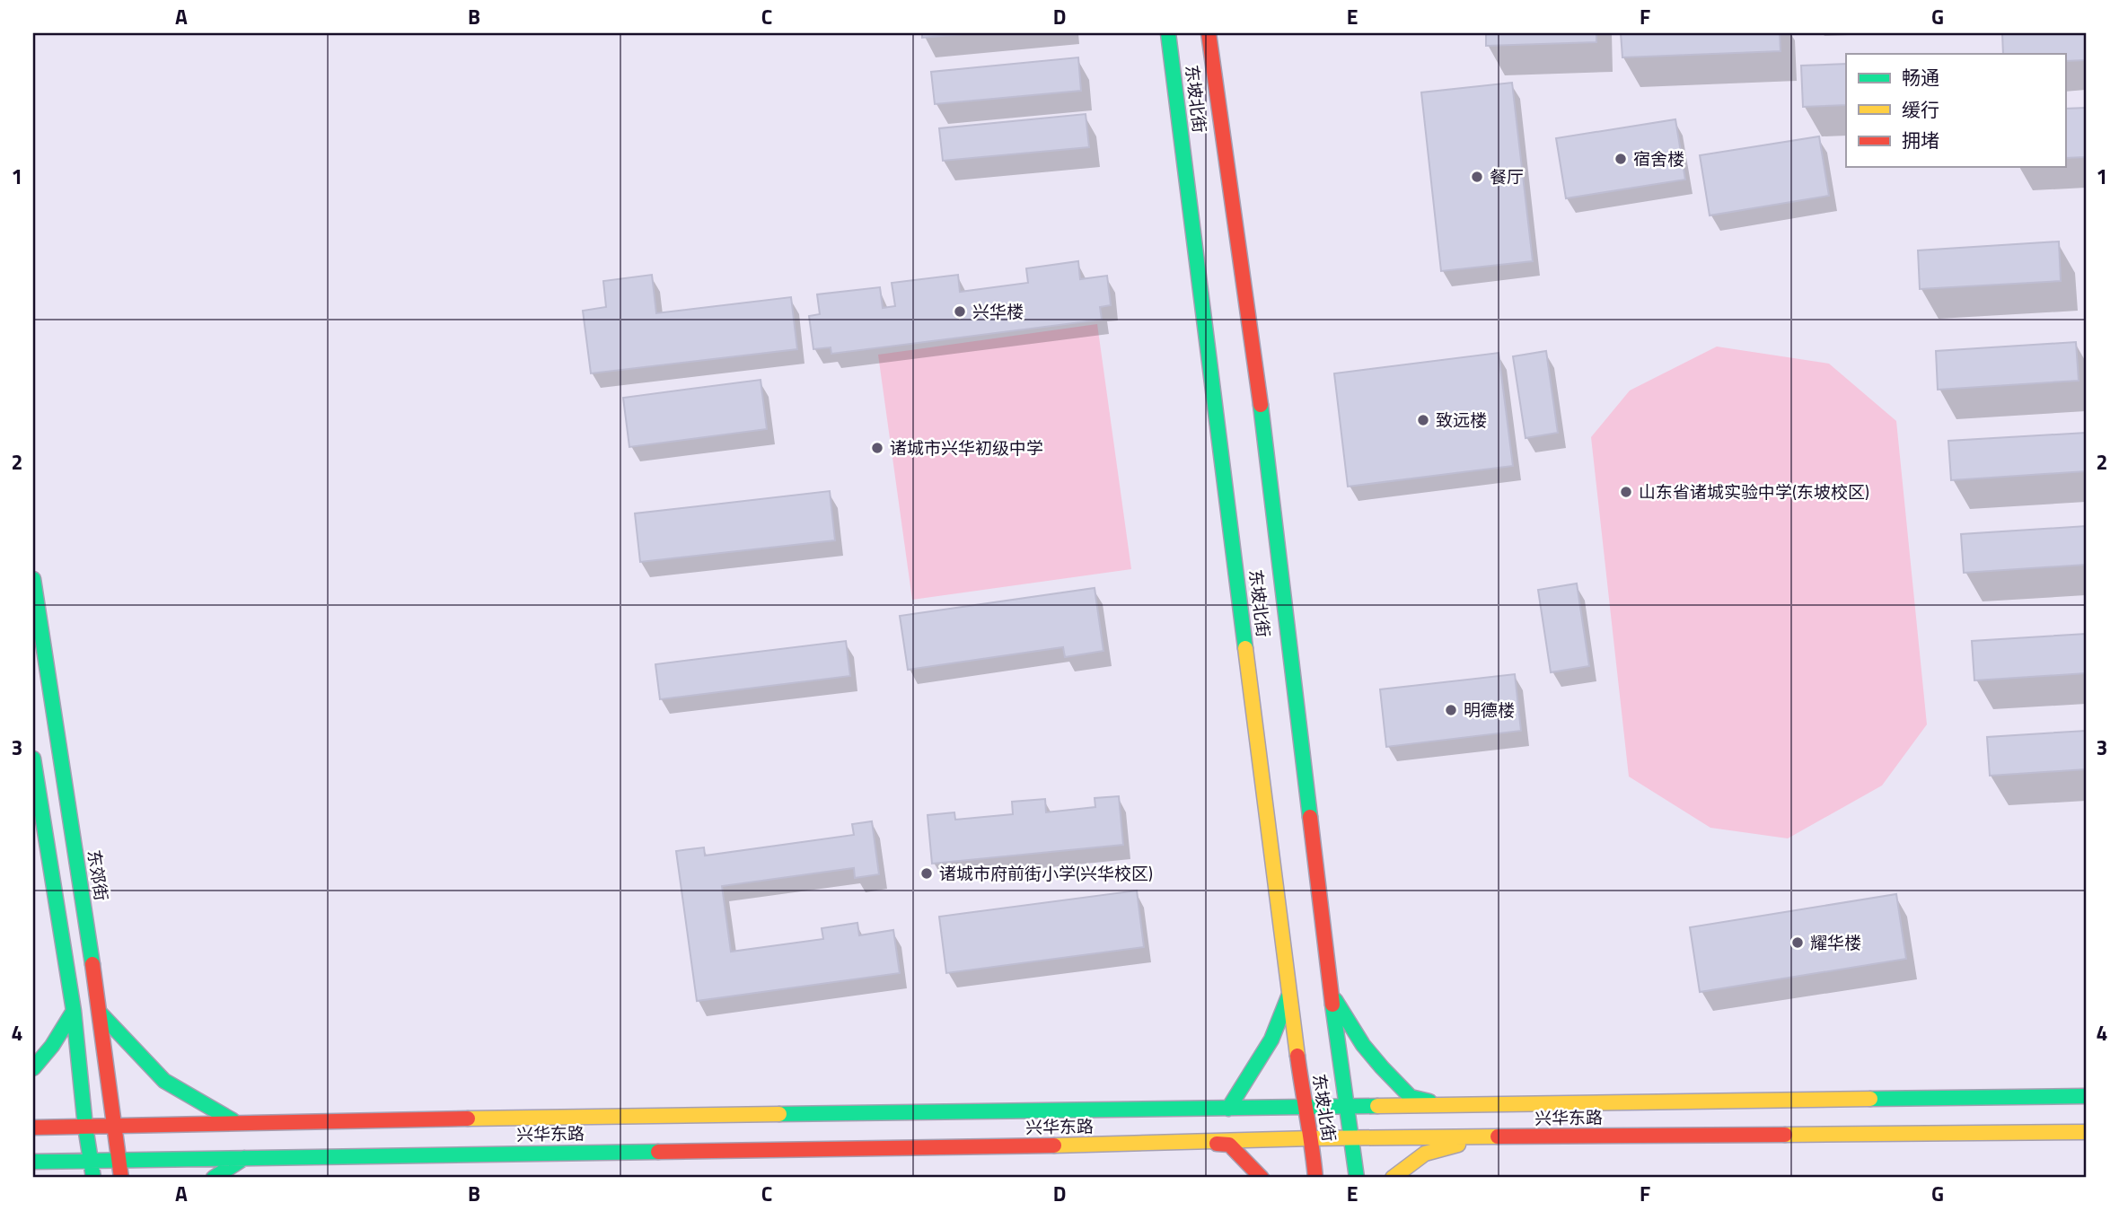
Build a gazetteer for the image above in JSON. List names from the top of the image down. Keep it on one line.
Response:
{"streets":{"main road":["东坡北街","东郊街","兴华东路"]},"crossings":[["东坡北街","兴华东路"],["东郊街","兴华东路"]],"places":["宿舍楼","餐厅","兴华楼","致远楼","诸城市兴华初级中学","山东省诸城实验中学(东坡校区)","明德楼","诸城市府前街小学(兴华校区)","耀华楼"],"legend":["畅通","缓行","拥堵"],"grid":{"columns":["A","B","C","D","E","F","G"],"rows":["1","2","3","4"]}}
